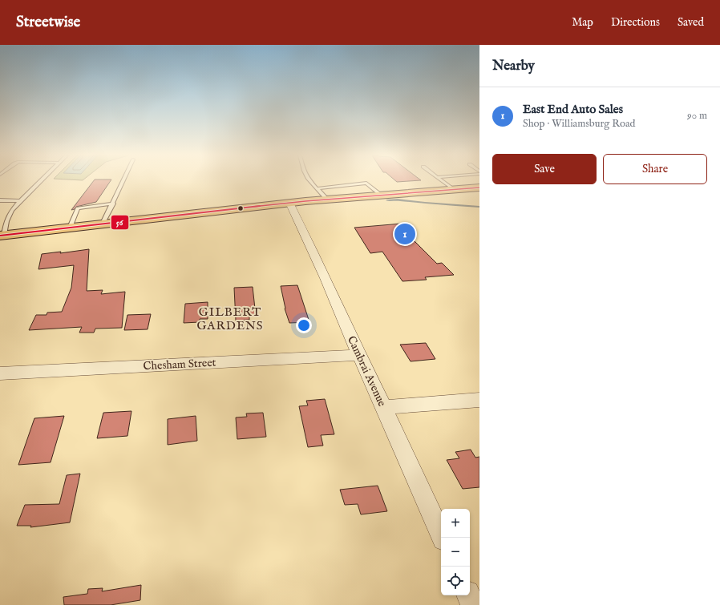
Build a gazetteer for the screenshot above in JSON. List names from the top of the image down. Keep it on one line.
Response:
{"streets":{"street":["Chesham Street","Cambrai Avenue"]},"crossings":[["Chesham Street","Cambrai Avenue"]],"districts":["GILBERT GARDENS"],"lines":["transit line 56"],"page":{"header":"Streetwise","nav":["Map","Directions","Saved"],"heading":"Nearby","list":[{"mark":"1","name":"East End Auto Sales","note":"Shop · Williamsburg Road","value":"90 m"}],"buttons":["Save","Share"],"pins":"1","map_buttons":["+","−"]}}
